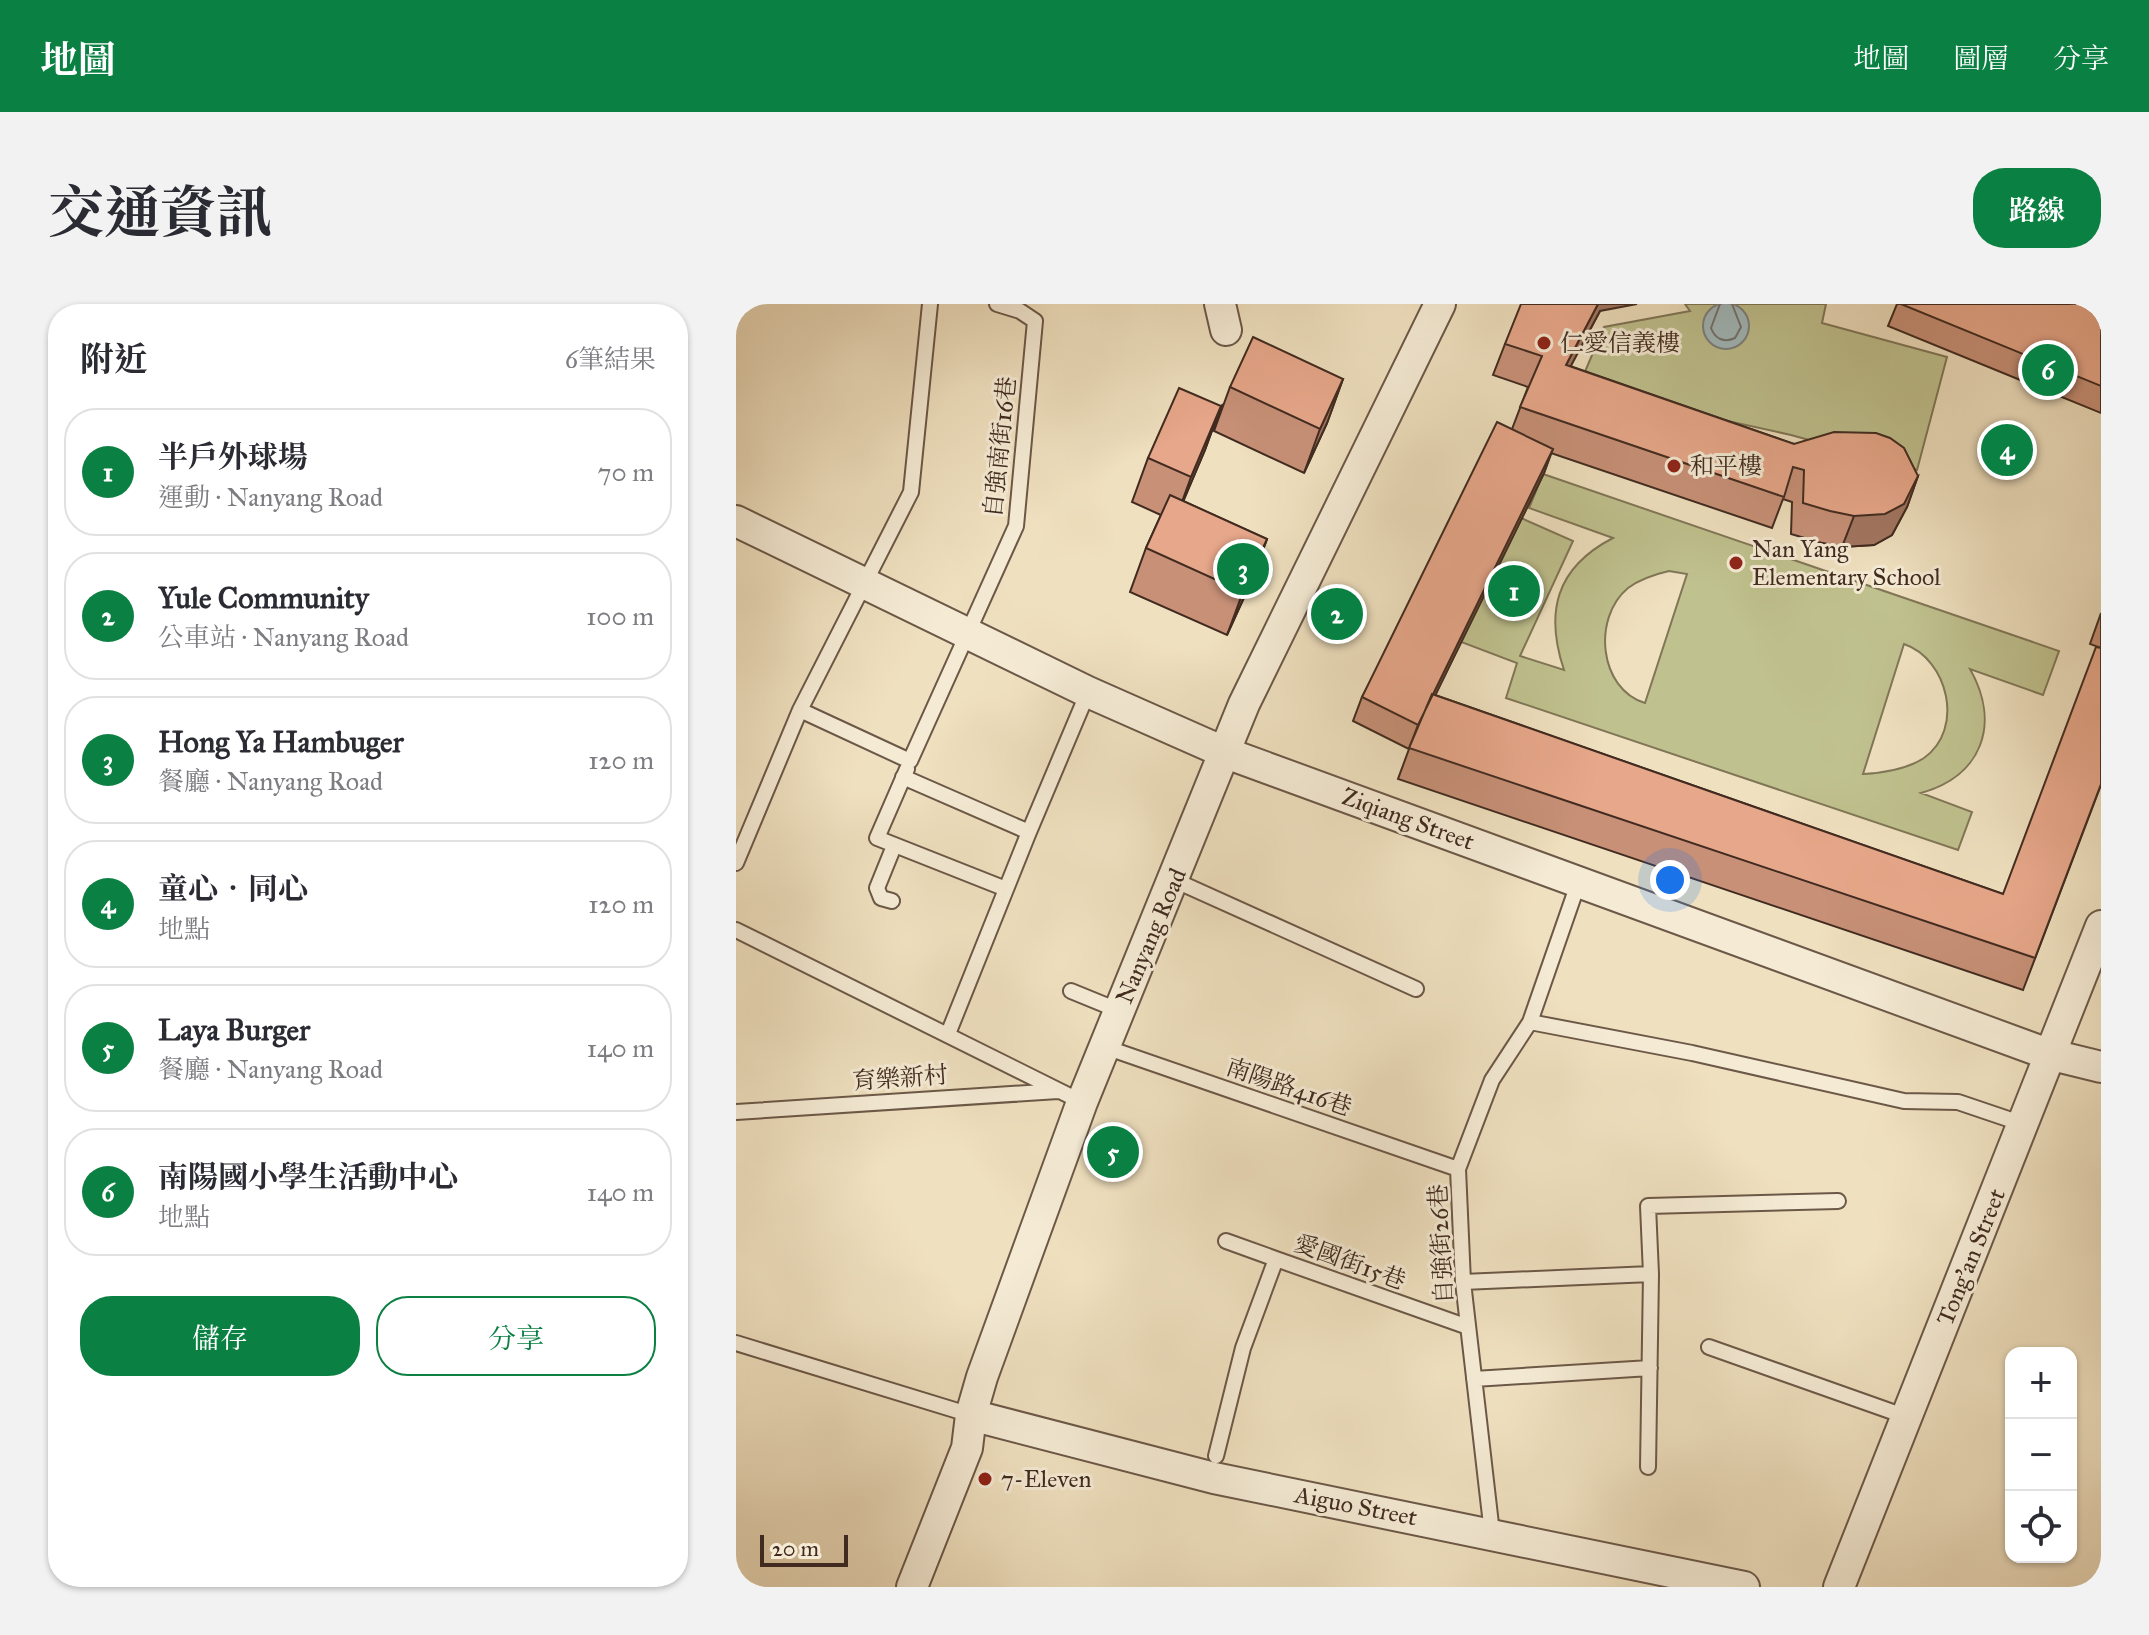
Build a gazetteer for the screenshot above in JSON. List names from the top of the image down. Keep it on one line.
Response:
{"streets":{"street":["Ziqiang Street","Nanyang Road","Tong’an Street","Aiguo Street"],"lane":["自強南街16巷","育樂新村","南陽路416巷","自強街26巷","愛國街15巷"]},"crossings":[["自強南街16巷","Ziqiang Street"],["Ziqiang Street","Nanyang Road"],["Ziqiang Street","自強街26巷"],["Ziqiang Street","Tong’an Street"],["Nanyang Road","育樂新村"],["Nanyang Road","南陽路416巷"],["Nanyang Road","Aiguo Street"],["南陽路416巷","自強街26巷"],["自強街26巷","愛國街15巷"],["自強街26巷","Aiguo Street"]],"places":["仁愛信義樓","和平樓","Nan Yang Elementary School","7-Eleven"],"scale_bar":"20 m","page":{"header":"地圖","nav":["地圖","圖層","分享"],"title":"交通資訊","buttons":["路線",["儲存","分享"]],"heading":["附近","6筆結果"],"pins":["6","4","3","1","2","5"],"list":[{"mark":"1","name":"半戶外球場","note":"運動 · Nanyang Road","value":"70 m"},{"mark":"2","name":"Yule Community","note":"公車站 · Nanyang Road","value":"100 m"},{"mark":"3","name":"Hong Ya Hambuger","note":"餐廳 · Nanyang Road","value":"120 m"},{"mark":"4","name":"童心‧同心","note":"地點","value":"120 m"},{"mark":"5","name":"Laya Burger","note":"餐廳 · Nanyang Road","value":"140 m"},{"mark":"6","name":"南陽國小學生活動中心","note":"地點","value":"140 m"}],"map_buttons":["+","−"],"scale":"20 m"}}
